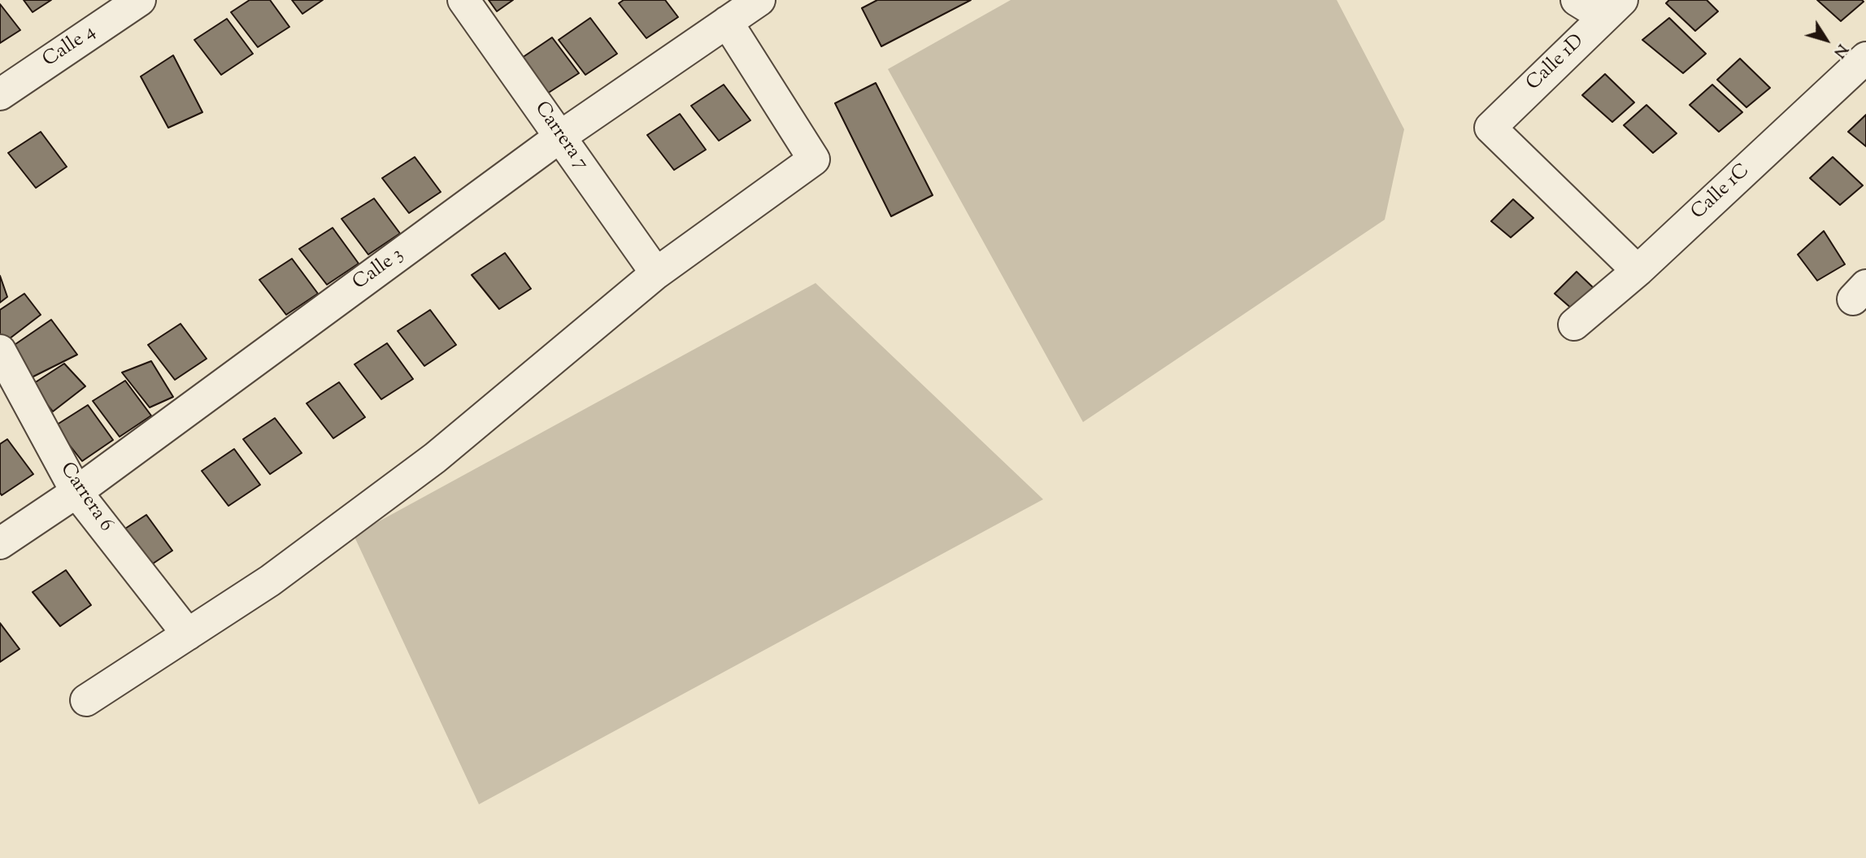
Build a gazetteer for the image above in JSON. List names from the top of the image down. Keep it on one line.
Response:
{"streets":{"street":["Calle 4","Calle 1D","Carrera 7","Calle 1C","Calle 3","Carrera 6"]},"crossings":[["Calle 1D","Calle 1C"],["Carrera 7","Calle 3"],["Calle 3","Carrera 6"]],"north":"bottom right"}
